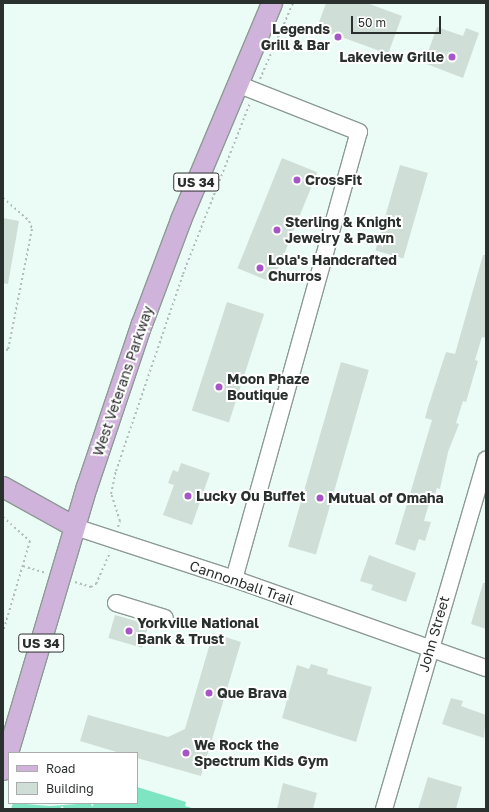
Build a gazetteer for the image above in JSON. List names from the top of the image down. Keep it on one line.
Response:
{"streets":{"main road":["US 34","West Veterans Parkway","Cannonball Trail"],"street":["John Street"]},"crossings":[["West Veterans Parkway","Cannonball Trail"],["Cannonball Trail","John Street"]],"places":["Legends Grill & Bar","Lakeview Grille","CrossFit","Sterling & Knight Jewelry & Pawn","Lola's Handcrafted Churros","Moon Phaze Boutique","Lucky Ou Buffet","Mutual of Omaha","Yorkville National Bank & Trust","Que Brava","We Rock the Spectrum Kids Gym"],"legend":["Road","Building"],"scale_bar":"50 m"}
